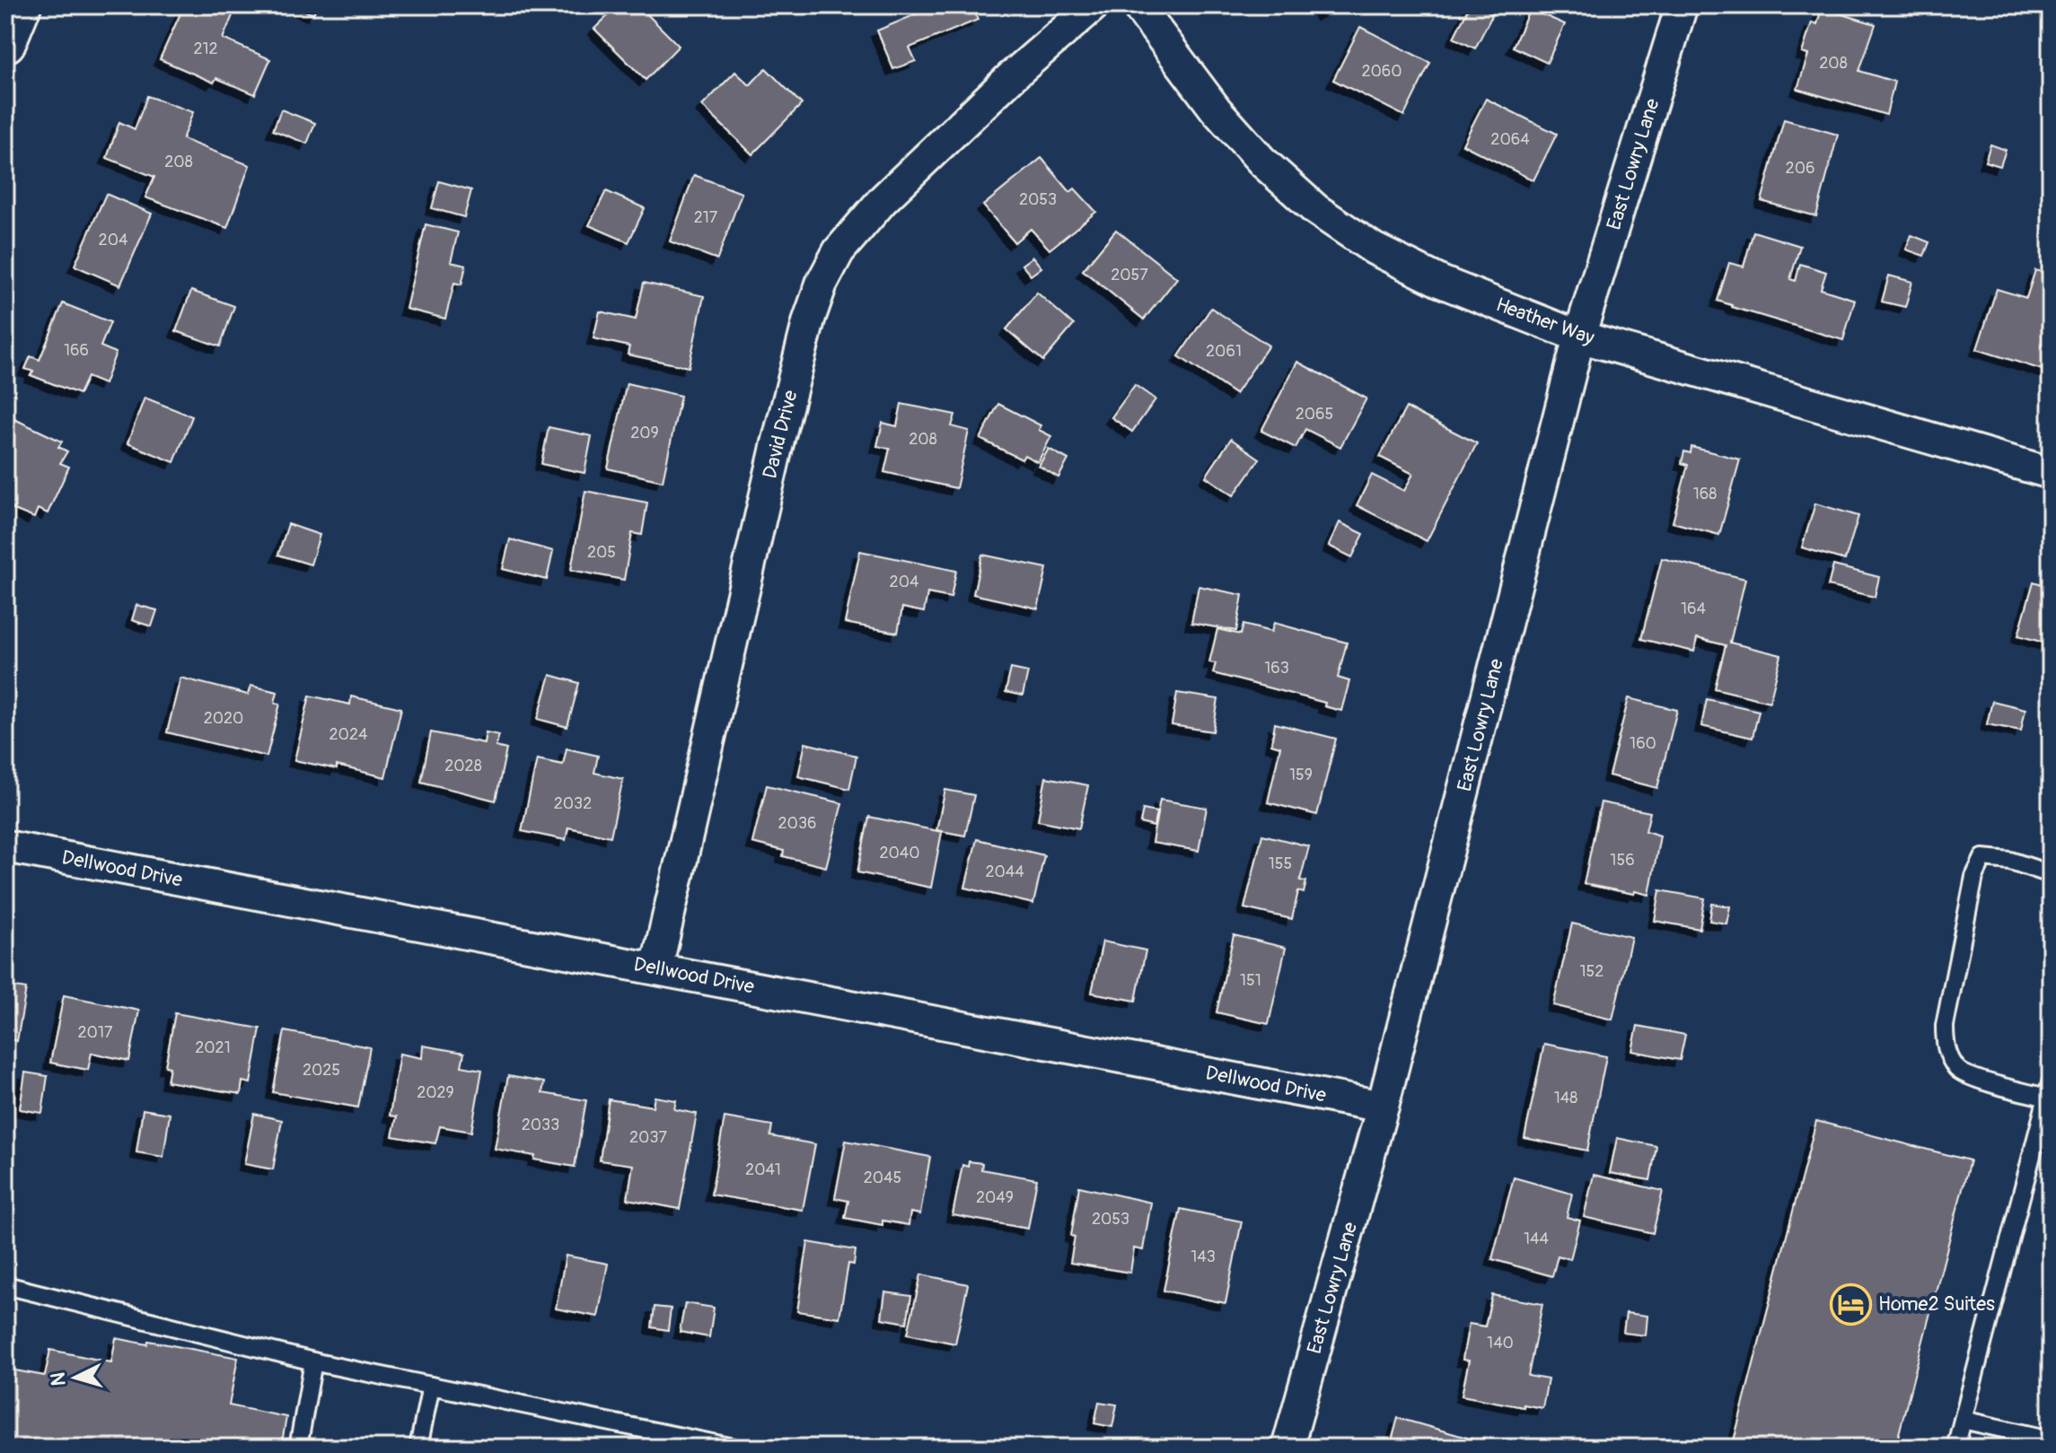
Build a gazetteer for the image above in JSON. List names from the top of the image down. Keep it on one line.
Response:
{"streets":{"street":["East Lowry Lane","Heather Way","David Drive","Dellwood Drive"]},"crossings":[["East Lowry Lane","Heather Way"],["East Lowry Lane","Dellwood Drive"],["David Drive","Dellwood Drive"]],"places":{"hotel":["Home2 Suites"]},"house_numbers":["212","208","2060","2064","208","206","2053","217","204","2057","166","2061","2065","209","208","168","205","204","164","163","2020","2024","160","2028","159","2032","2036","2040","156","155","2044","152","151","2017","2021","2025","2029","148","2033","2037","2041","2045","2049","2053","144","143","140"],"north":"left"}
